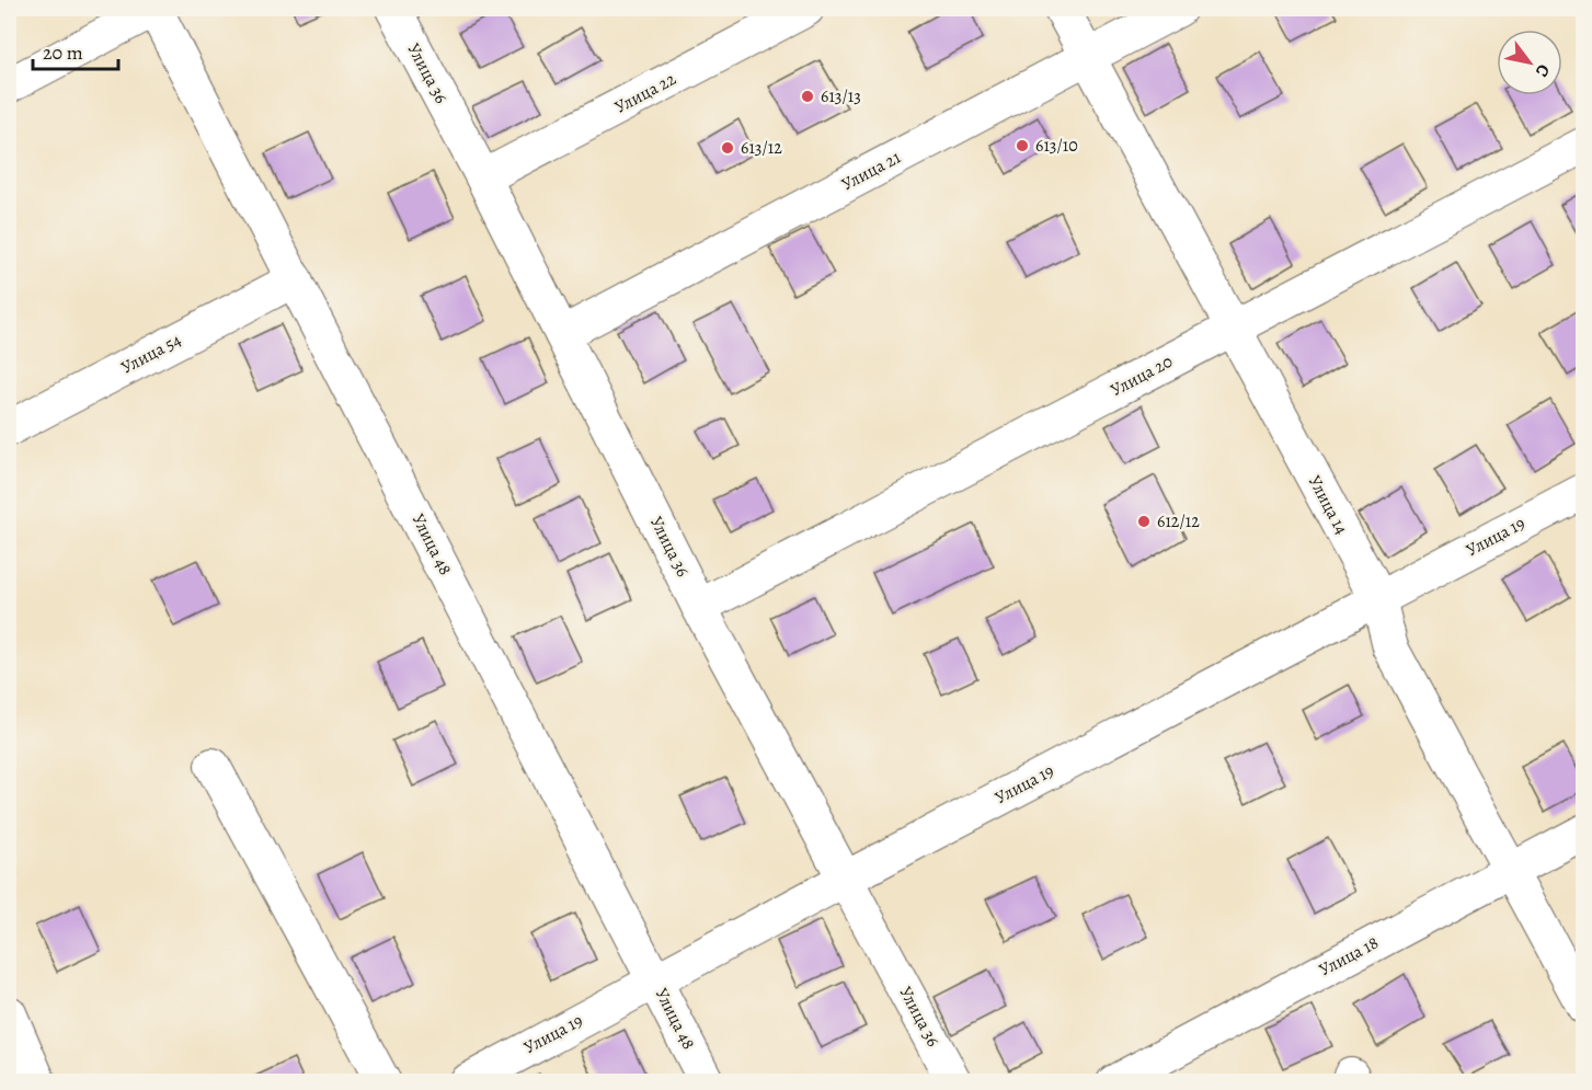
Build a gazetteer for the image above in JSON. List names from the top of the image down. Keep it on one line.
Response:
{"streets":{"street":["Улица 36","Улица 22","Улица 21","Улица 54","Улица 20","Улица 14","Улица 19","Улица 48","Улица 18"]},"crossings":[["Улица 36","Улица 22"],["Улица 36","Улица 21"],["Улица 36","Улица 20"],["Улица 36","Улица 19"],["Улица 21","Улица 14"],["Улица 54","Улица 48"],["Улица 20","Улица 14"],["Улица 14","Улица 19"],["Улица 14","Улица 18"],["Улица 19","Улица 48"]],"places":["613/13","613/10","613/12","612/12"],"scale_bar":"20 m","north":"bottom right"}
